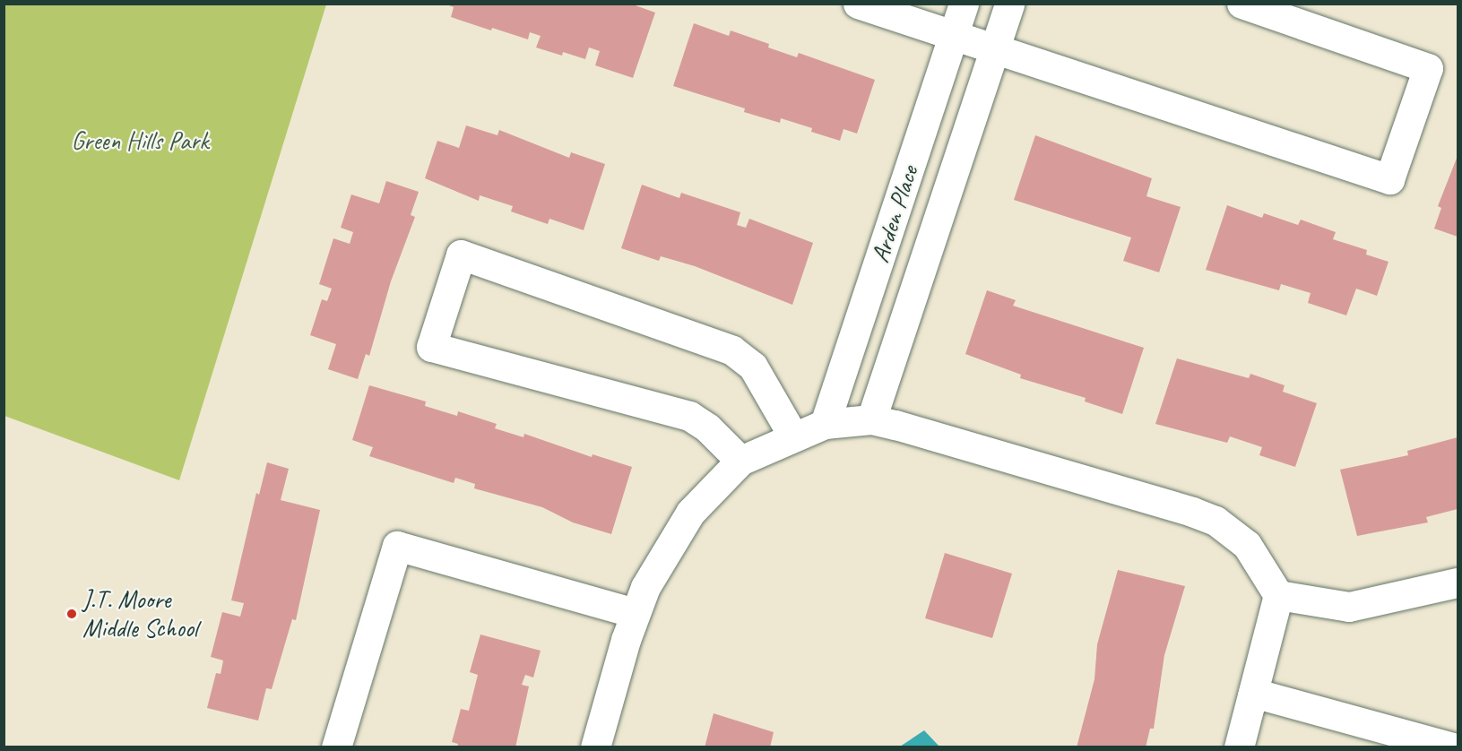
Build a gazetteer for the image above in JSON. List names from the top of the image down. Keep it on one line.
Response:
{"streets":{"street":["Arden Place"]},"parks":["Green Hills Park"],"places":["J.T. Moore Middle School"]}
